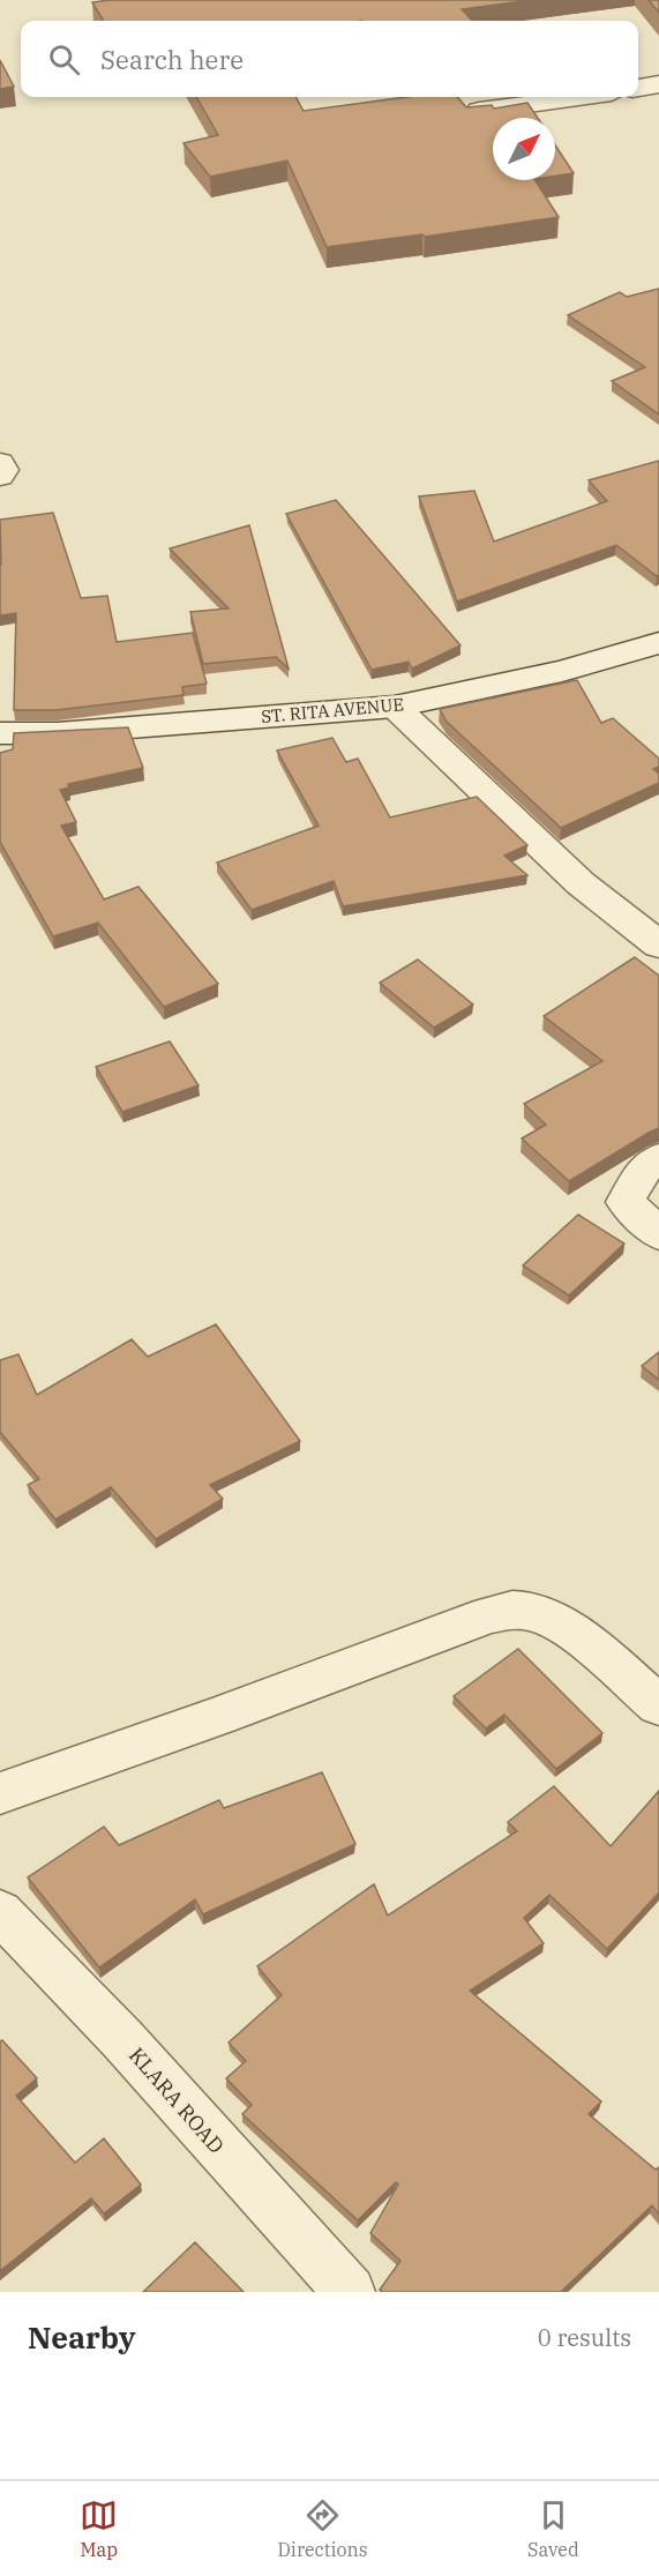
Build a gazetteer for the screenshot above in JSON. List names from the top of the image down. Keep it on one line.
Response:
{"streets":{"street":["ST. RITA AVENUE","KLARA ROAD"]},"north":"top right","page":{"search":"Search here","heading":["Nearby","0 results"],"nav":["Map","Directions","Saved"]}}
